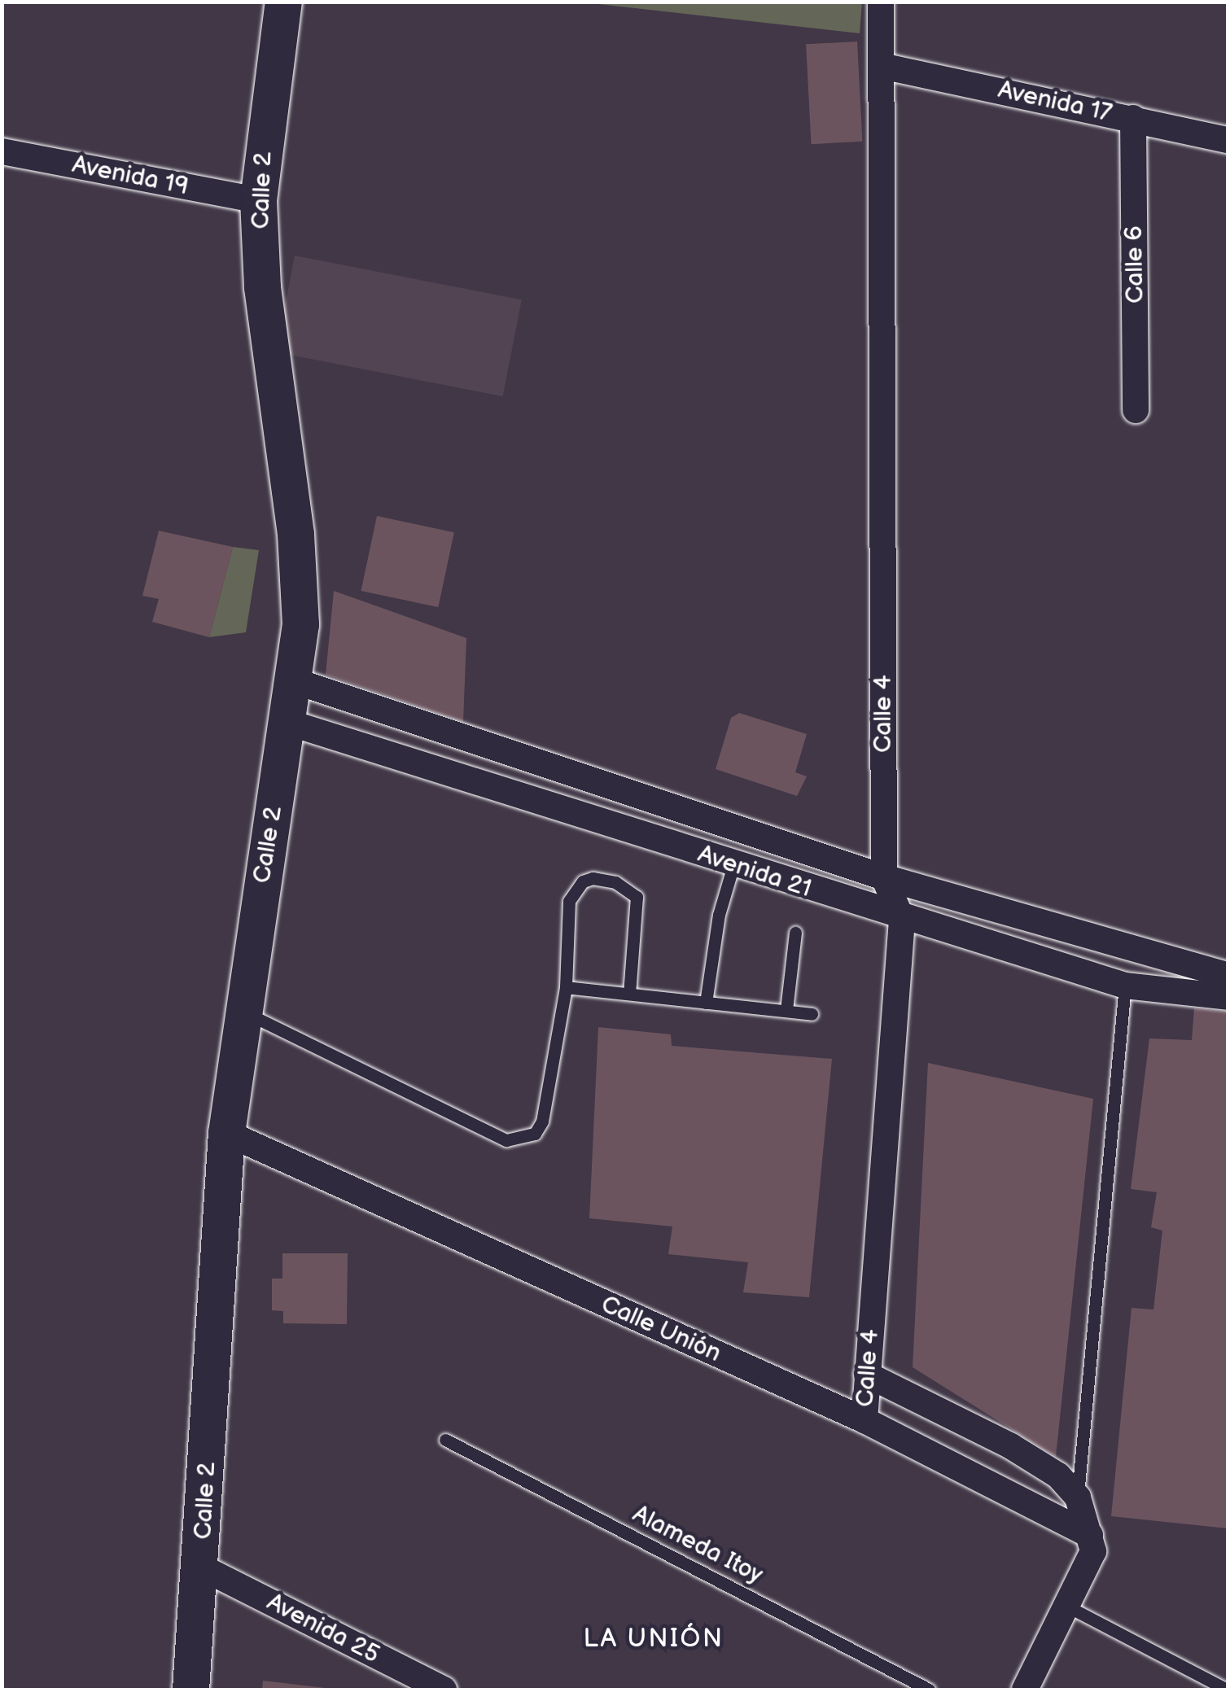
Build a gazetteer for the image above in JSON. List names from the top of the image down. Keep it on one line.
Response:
{"streets":{"main road":["Calle 2"],"street":["Avenida 17","Avenida 19","Calle 6","Calle 4","Avenida 21","Calle Unión","Avenida 25"],"lane":["Alameda Itoy"]},"crossings":[["Avenida 17","Calle 6"],["Avenida 17","Calle 4"],["Avenida 19","Calle 2"],["Calle 2","Avenida 21"],["Calle 2","Calle Unión"],["Calle 2","Avenida 25"],["Calle 4","Avenida 21"],["Calle 4","Calle Unión"]],"districts":["LA UNIÓN"]}
